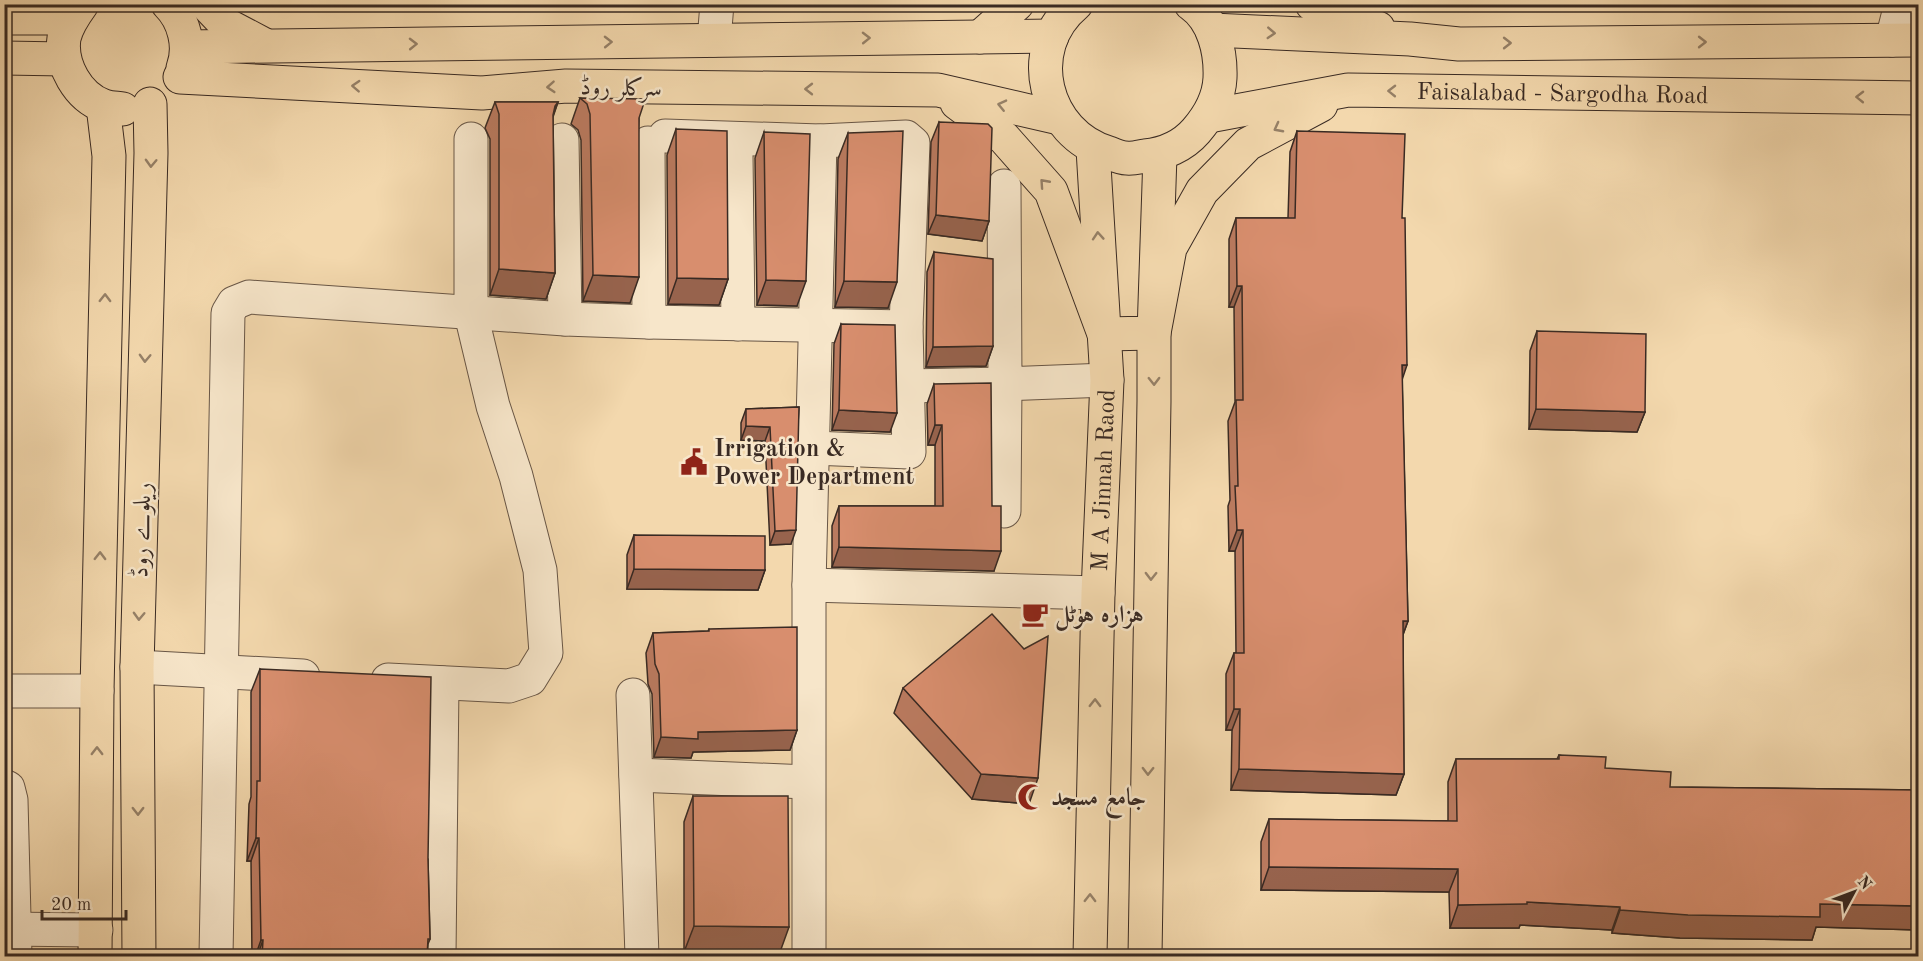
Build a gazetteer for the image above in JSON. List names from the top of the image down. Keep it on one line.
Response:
{"streets":{"main road":["سرکلر روڈ","Faisalabad - Sargodha Road","M A Jinnah Raod","ریلوے روڈ"]},"places":{"public building":["Irrigation & Power Department"],"cafe":["ہزارہ ہوٹل"],"mosque":["جامع مسجد"]},"scale_bar":"20 m","north":"top right"}
